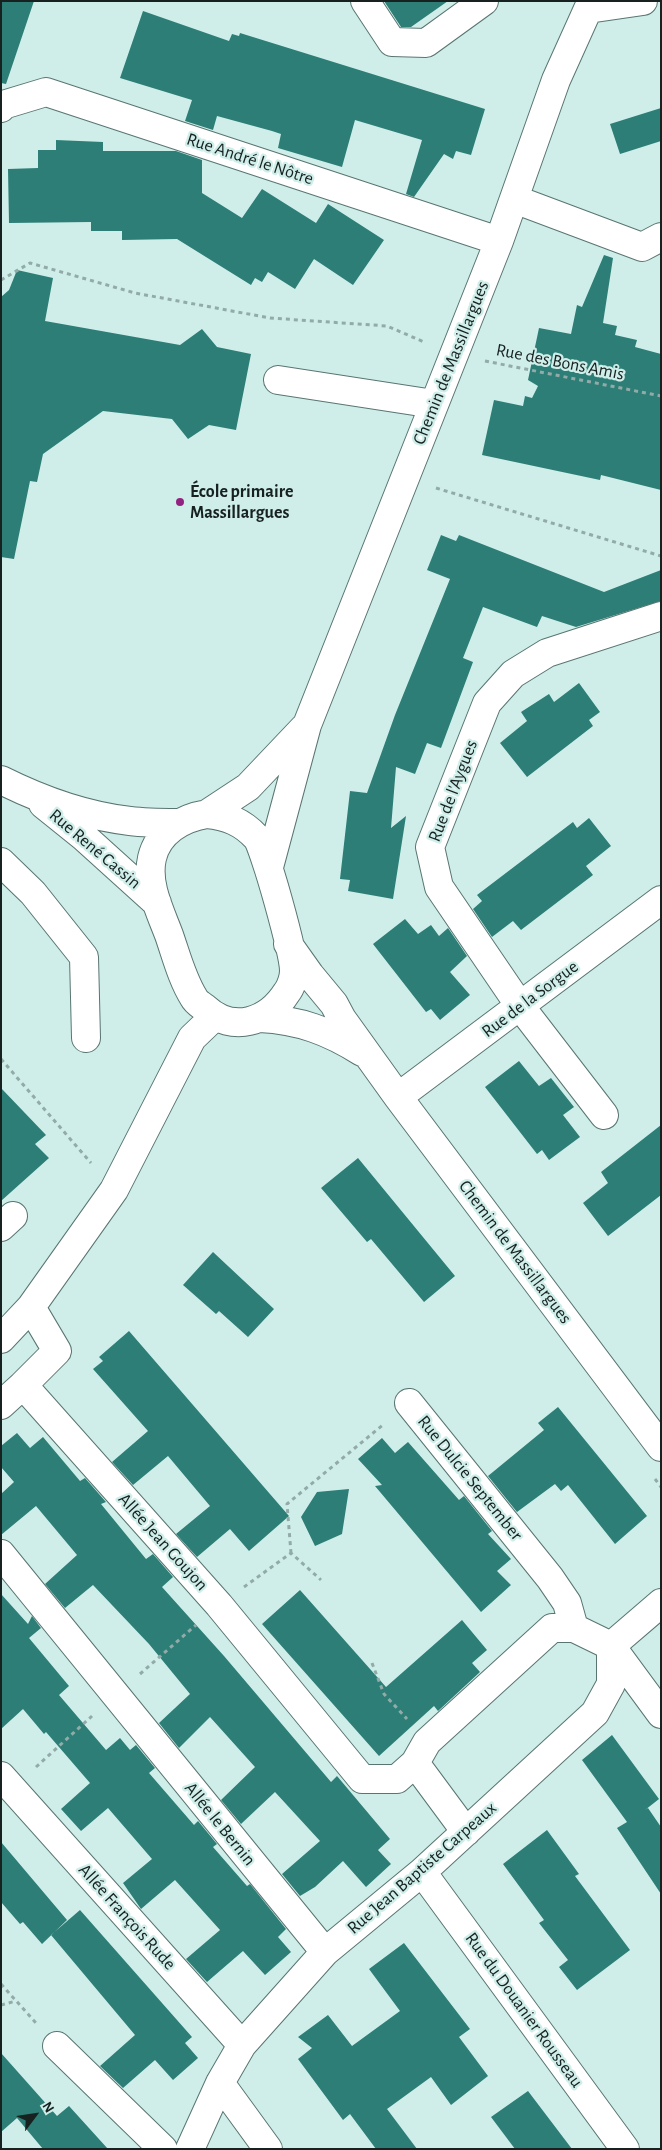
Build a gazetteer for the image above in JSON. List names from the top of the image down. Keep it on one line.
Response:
{"streets":{"street":["Rue André le Nôtre","Chemin de Massillargues","Rue de l'Aygues","Rue René Cassin","Rue de la Sorgue","Rue Dulcie September","Allée Jean Goujon","Allée le Bernin","Rue Jean Baptiste Carpeaux","Allée François Rude","Rue du Douanier Rousseau"],"path":["Rue des Bons Amis"]},"crossings":[["Rue André le Nôtre","Chemin de Massillargues"],["Rue des Bons Amis","Chemin de Massillargues"],["Chemin de Massillargues","Rue René Cassin"],["Chemin de Massillargues","Rue de la Sorgue"],["Rue de l'Aygues","Rue de la Sorgue"],["Allée le Bernin","Rue Jean Baptiste Carpeaux"],["Rue Jean Baptiste Carpeaux","Allée François Rude"],["Rue Jean Baptiste Carpeaux","Rue du Douanier Rousseau"]],"places":["École primaire Massillargues"],"north":"top right"}
